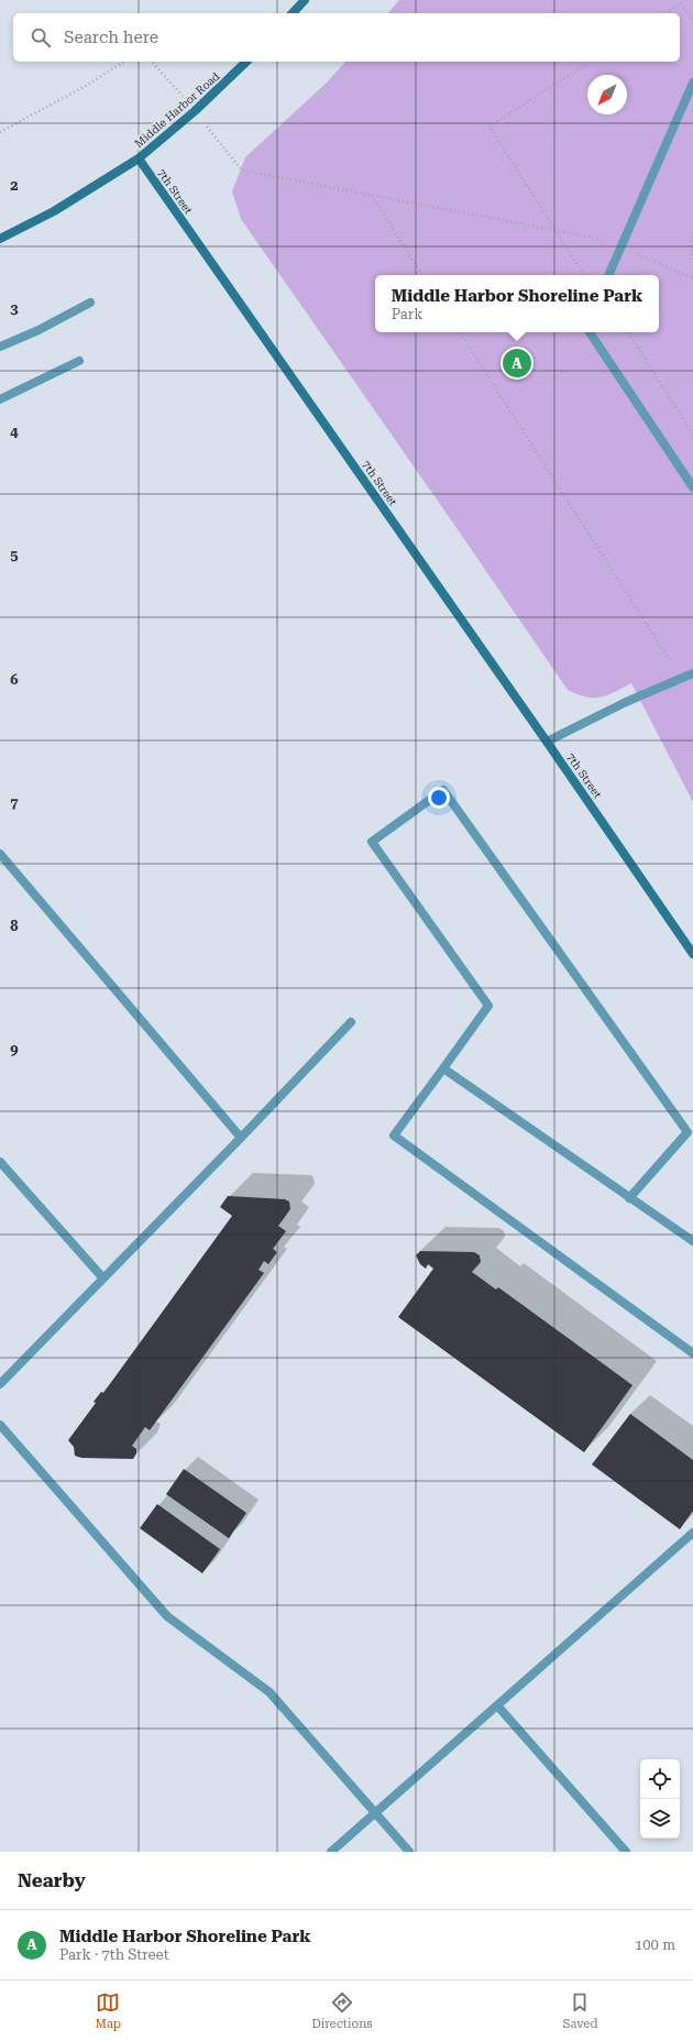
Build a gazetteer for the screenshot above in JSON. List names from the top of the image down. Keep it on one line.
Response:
{"streets":{"street":["Middle Harbor Road","7th Street"]},"crossings":[["Middle Harbor Road","7th Street"]],"north":"bottom left","page":{"search":"Search here","popup":["Middle Harbor Shoreline Park","Park"],"pins":"A","heading":"Nearby","list":[{"mark":"A","name":"Middle Harbor Shoreline Park","note":"Park · 7th Street","value":"100 m"}],"nav":["Map","Directions","Saved"]},"grid":{"rows":["2","3","4","5","6","7","8","9"]}}
